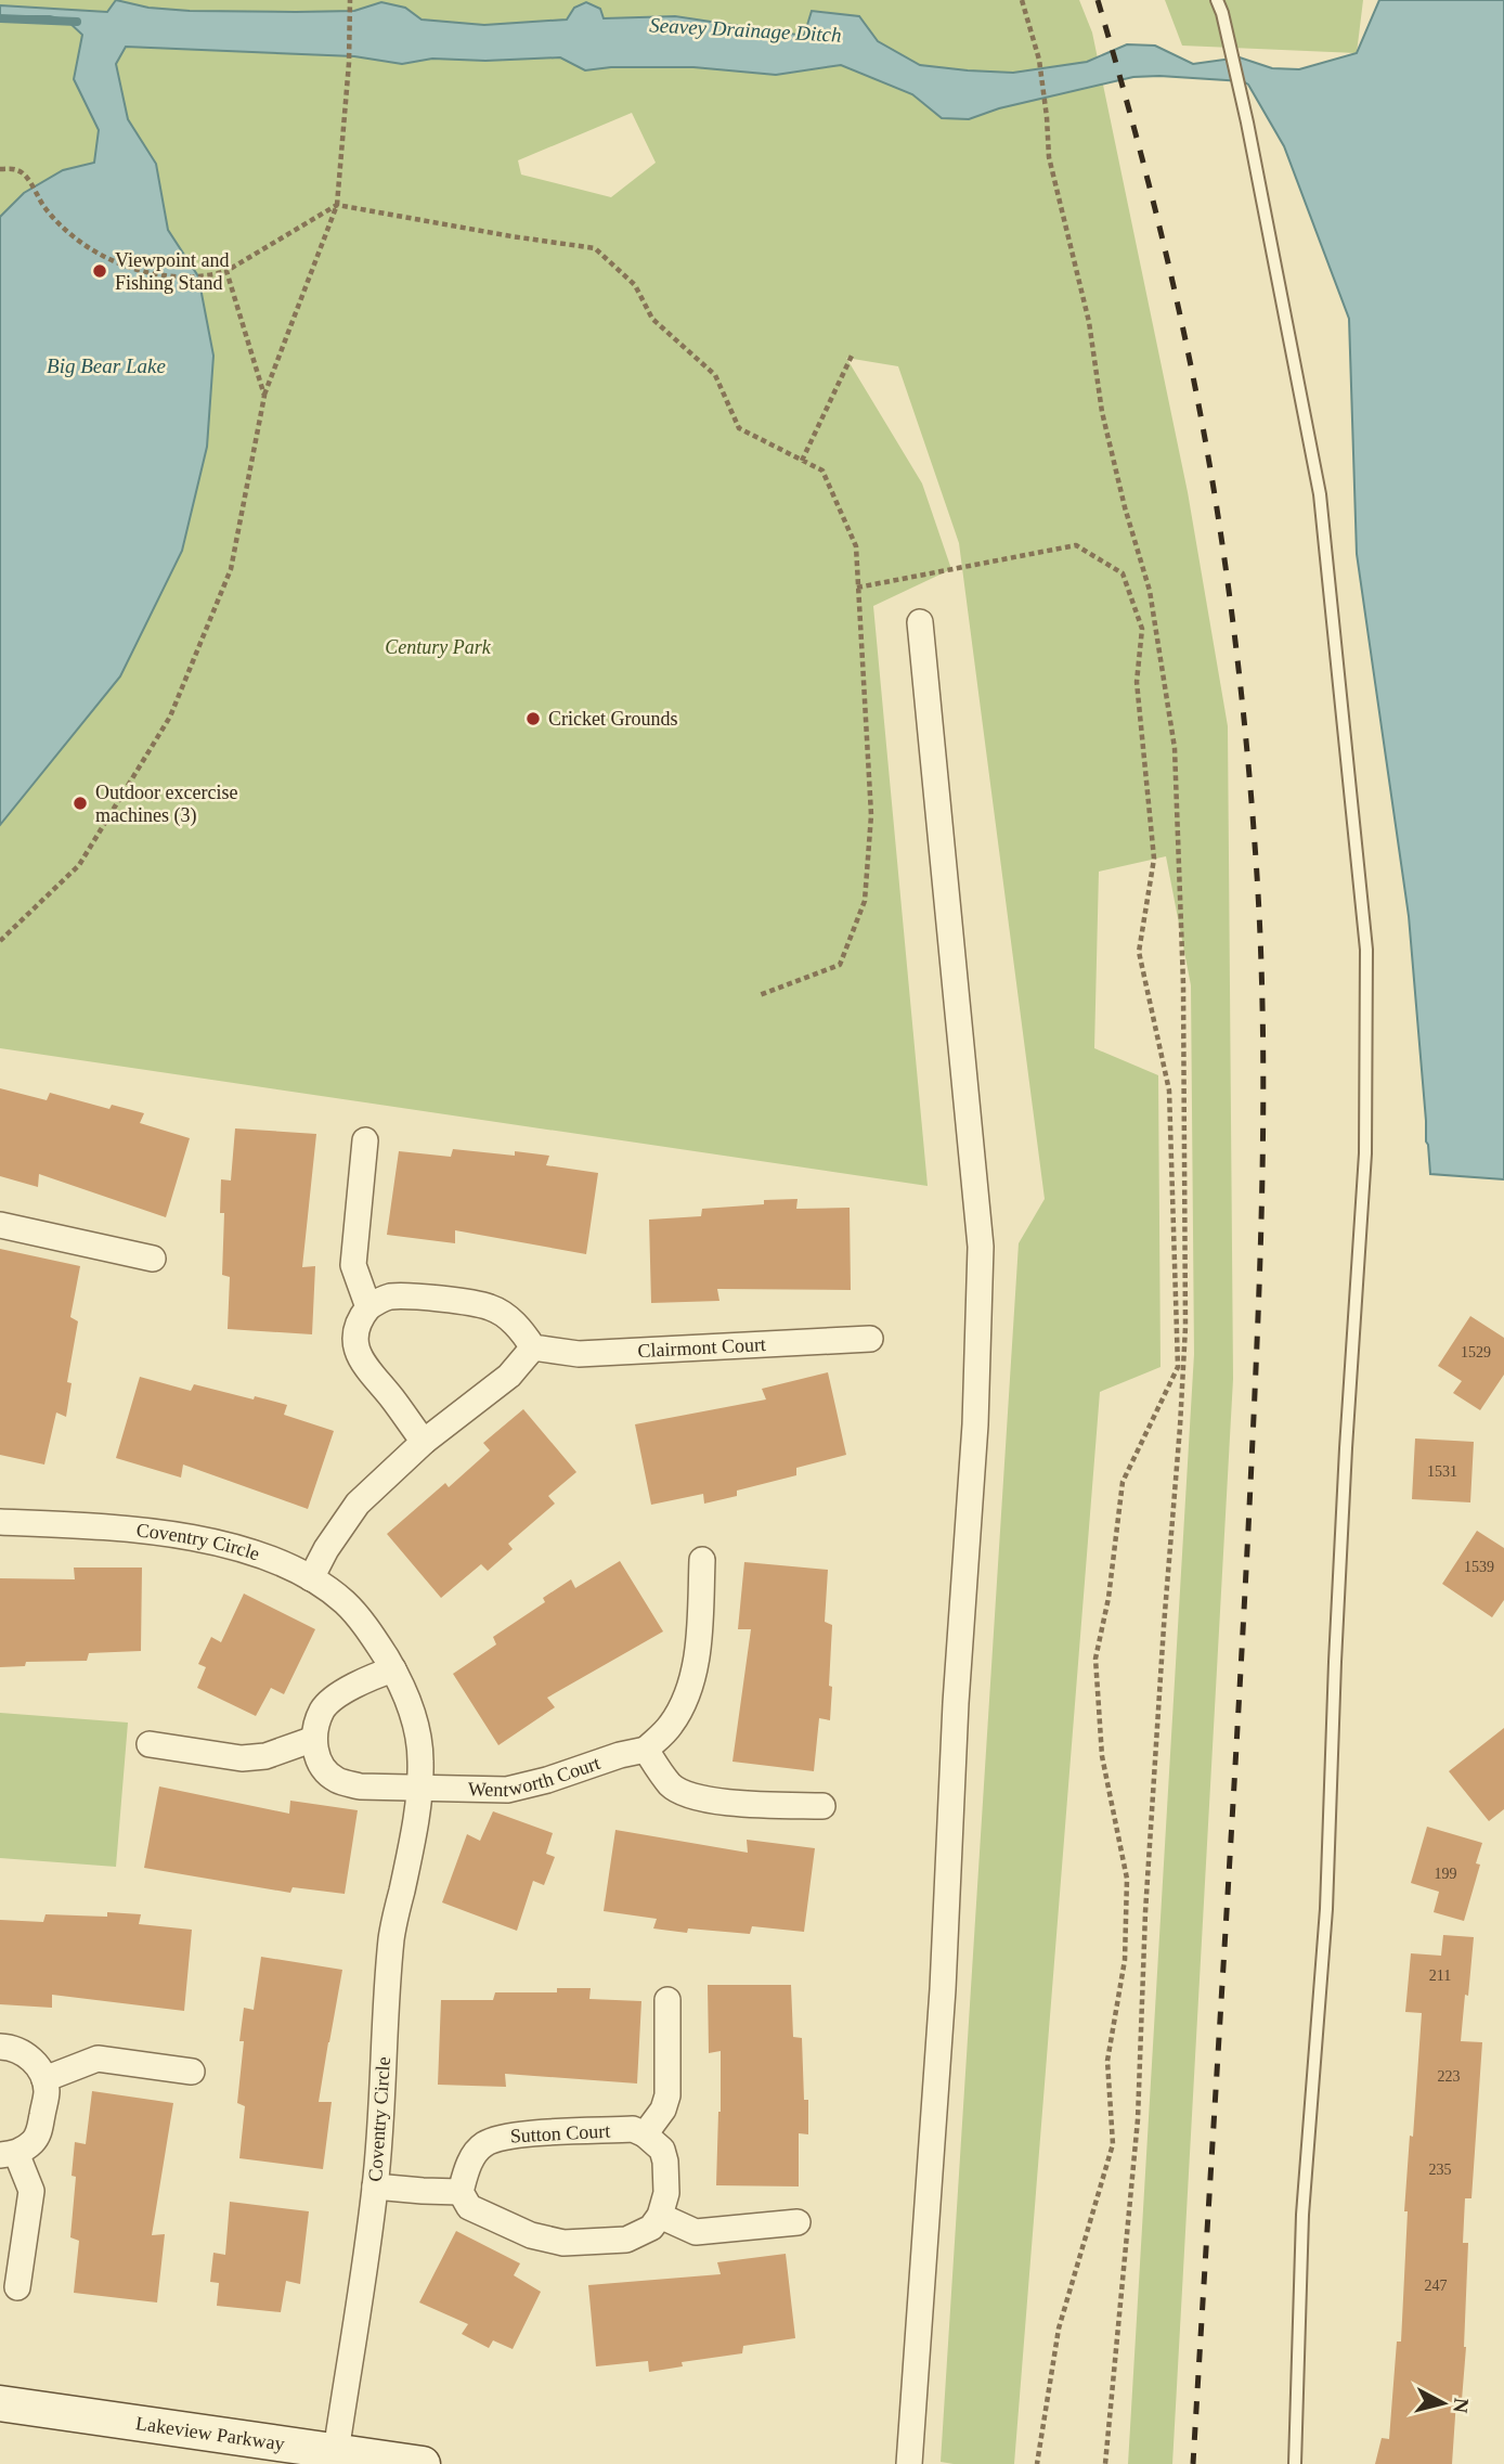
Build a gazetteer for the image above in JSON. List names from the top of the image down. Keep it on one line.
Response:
{"streets":{"street":["Clairmont Court","Coventry Circle","Wentworth Court","Sutton Court","Lakeview Parkway"]},"crossings":[["Coventry Circle","Wentworth Court"],["Coventry Circle","Lakeview Parkway"]],"water":["Seavey Drainage Ditch","Big Bear Lake"],"parks":["Century Park"],"places":["Viewpoint and Fishing Stand","Cricket Grounds","Outdoor excercise machines (3)"],"house_numbers":["1529","1531","1539","199","211","223","235","247"],"north":"right"}
